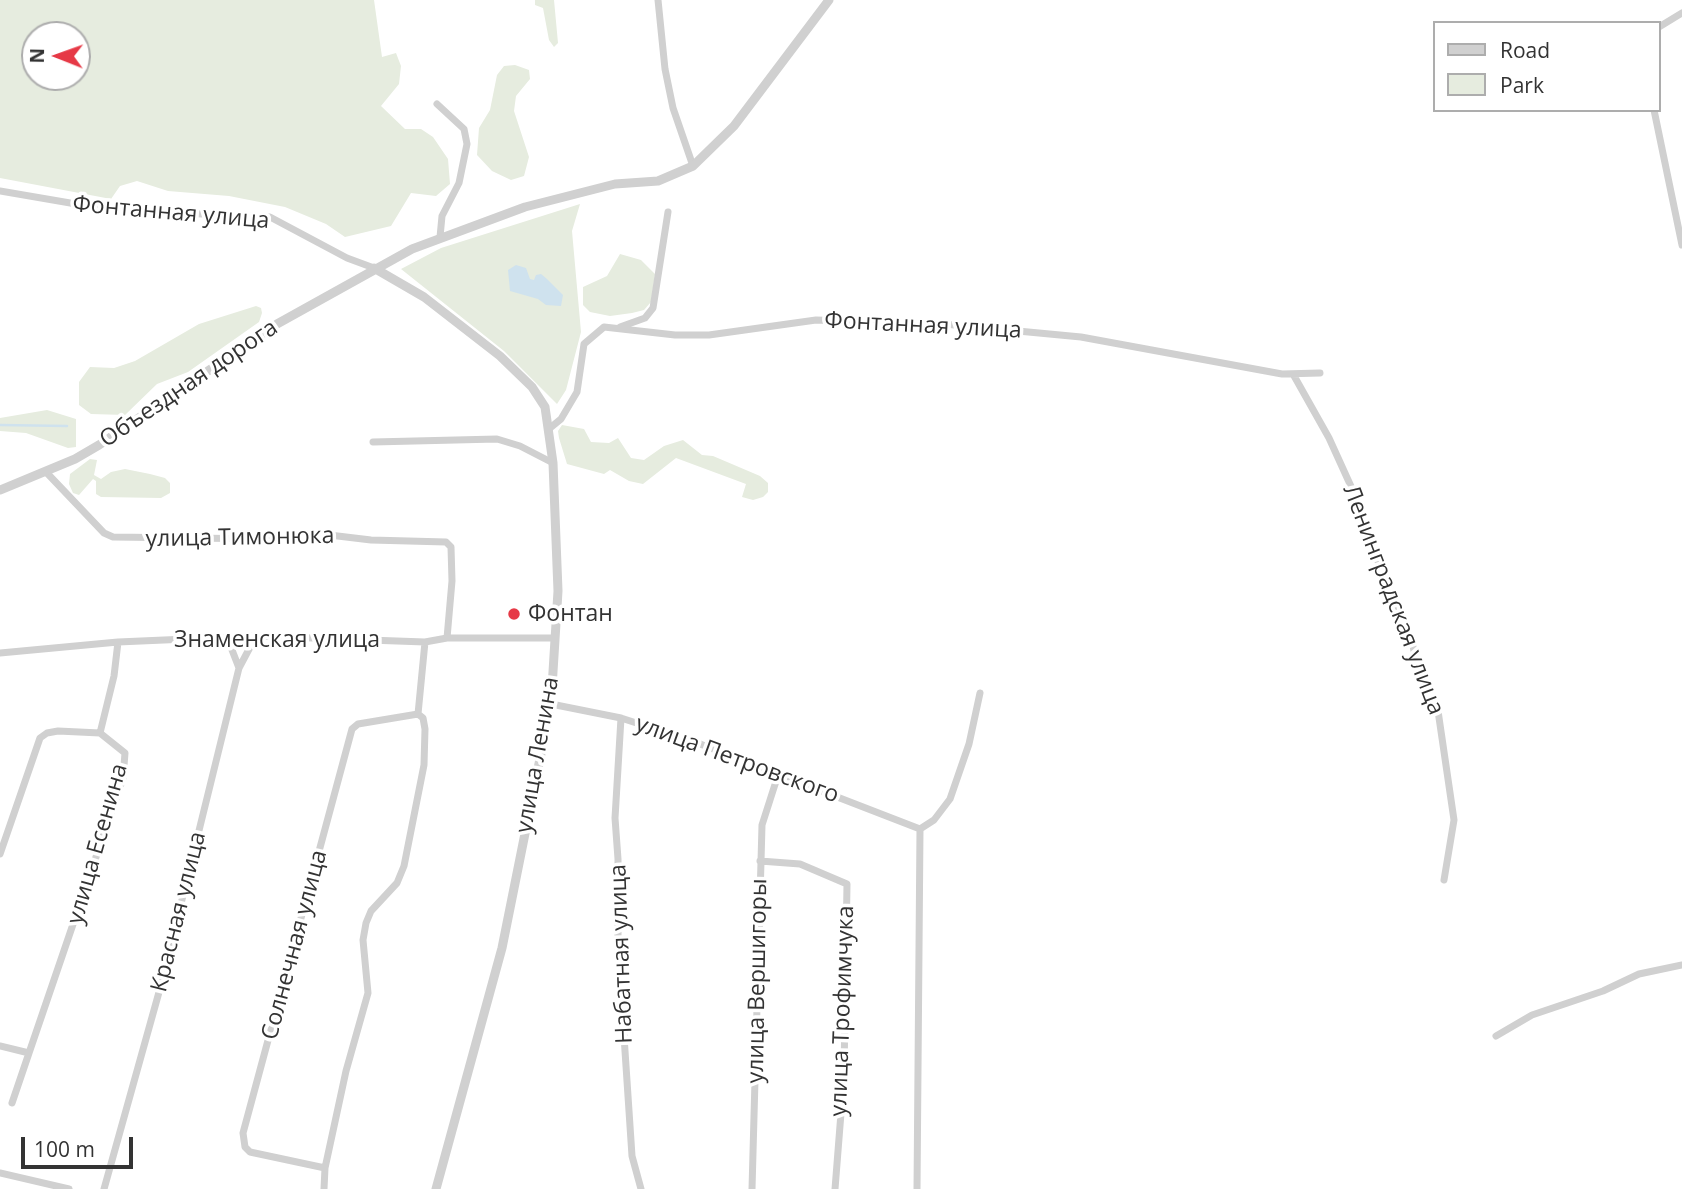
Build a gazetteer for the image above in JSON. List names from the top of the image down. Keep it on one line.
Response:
{"streets":{"street":["Фонтанная улица","Объездная дорога","улица Тимонюка","Ленинградская улица","Знаменская улица","улица Ленина","улица Петровского","улица Есенина","Красная улица","Солнечная улица","Набатная улица","улица Вершигоры","улица Трофимчука"]},"crossings":[["Фонтанная улица","Объездная дорога"],["Фонтанная улица","Ленинградская улица"],["Фонтанная улица","улица Ленина"],["Объездная дорога","улица Тимонюка"],["Объездная дорога","улица Ленина"],["улица Тимонюка","Знаменская улица"],["Знаменская улица","улица Ленина"],["Знаменская улица","улица Есенина"],["Знаменская улица","Красная улица"],["улица Ленина","улица Петровского"],["улица Петровского","Набатная улица"],["улица Петровского","улица Вершигоры"],["улица Вершигоры","улица Трофимчука"]],"places":["Фонтан"],"legend":["Road","Park"],"scale_bar":"100 m","north":"left"}
